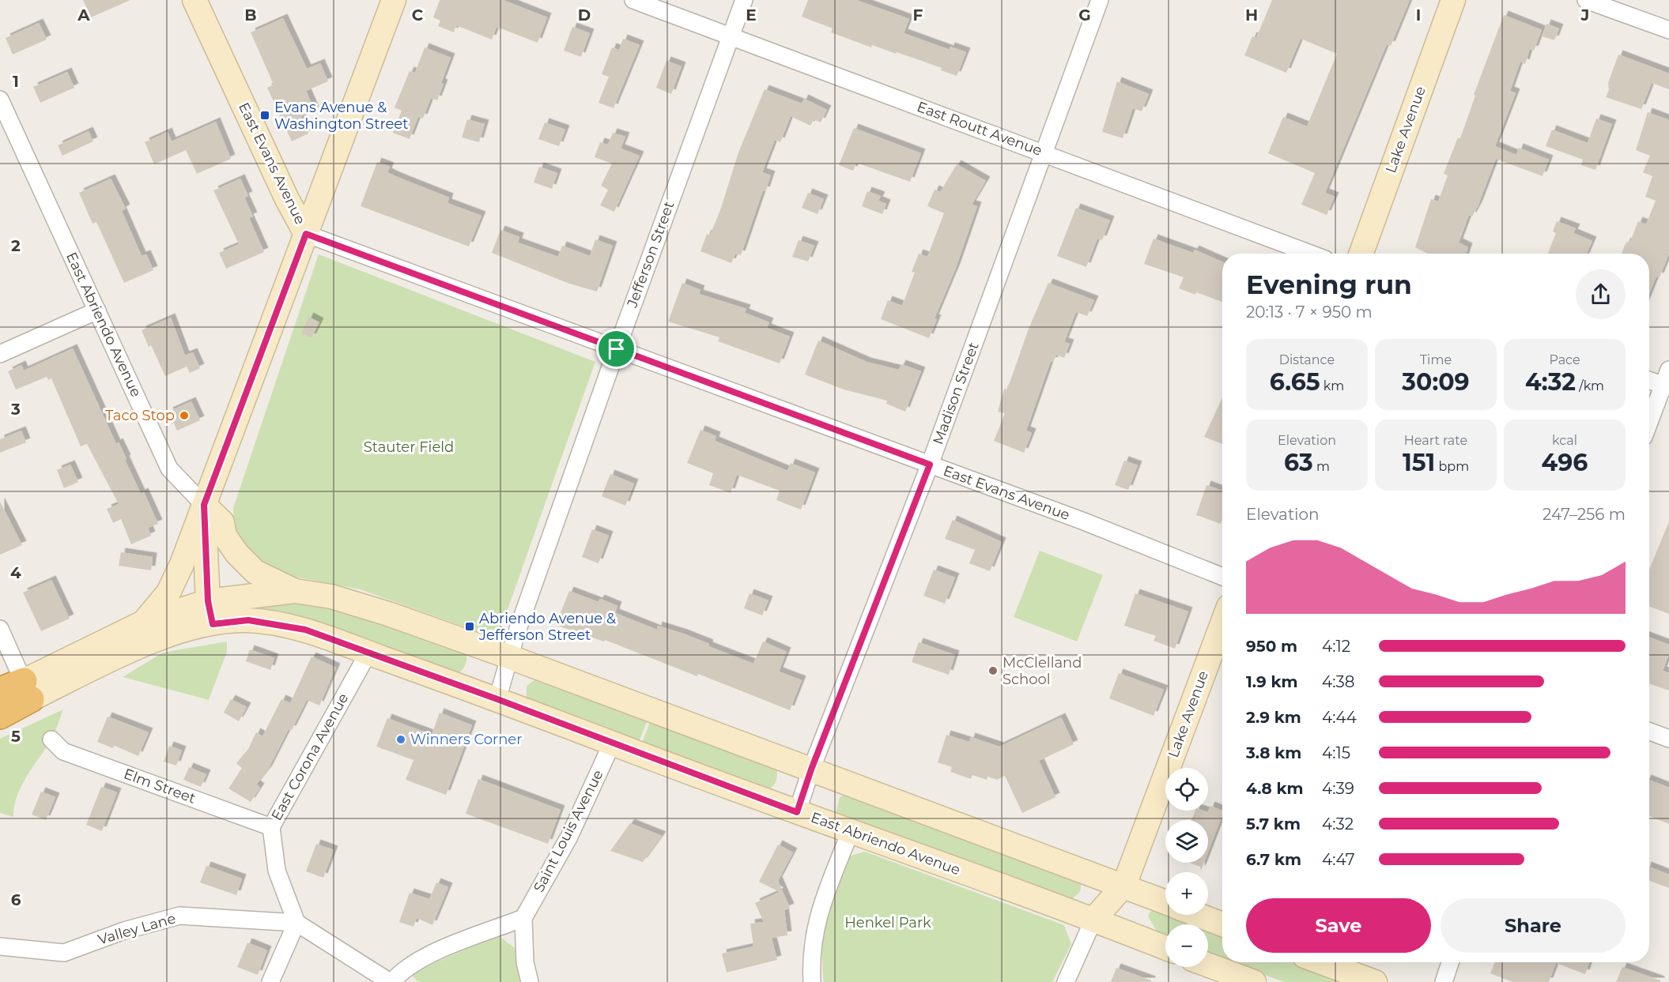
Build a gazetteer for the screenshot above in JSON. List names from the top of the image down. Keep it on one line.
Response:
{"streets":{"main road":["Lake Avenue","East Evans Avenue","East Abriendo Avenue"],"street":["East Routt Avenue","Jefferson Street","Madison Street","East Corona Avenue","Elm Street","Saint Louis Avenue","Valley Lane"]},"crossings":[["East Routt Avenue","Jefferson Street"],["East Routt Avenue","Madison Street"],["Lake Avenue","East Abriendo Avenue"],["East Evans Avenue","Jefferson Street"],["East Evans Avenue","Madison Street"],["Jefferson Street","East Abriendo Avenue"],["East Abriendo Avenue","Madison Street"],["East Abriendo Avenue","East Corona Avenue"],["East Abriendo Avenue","Saint Louis Avenue"],["East Corona Avenue","Elm Street"],["East Corona Avenue","Valley Lane"]],"parks":["Stauter Field","Henkel Park"],"places":{"transit":["Evans Avenue & Washington Street","Abriendo Avenue & Jefferson Street"],"other":["Taco Stop","McClelland School","Winners Corner"]},"page":{"heading":["Evening run","20:13 · 7 × 950 m"],"stats":[["Distance","6.65 km"],["Time","30:09"],["Pace","4:32 /km"],["Elevation","63 m"],["Heart rate","151 bpm"],["kcal","496"]],"chart":["Elevation","247–256 m"],"list":[{"name":"950 m","note":"4:12"},{"name":"1.9 km","note":"4:38"},{"name":"2.9 km","note":"4:44"},{"name":"3.8 km","note":"4:15"},{"name":"4.8 km","note":"4:39"},{"name":"5.7 km","note":"4:32"},{"name":"6.7 km","note":"4:47"}],"map_buttons":["+","−"],"buttons":["Save","Share"]},"grid":{"columns":["A","B","C","D","E","F","G","H","I","J"],"rows":["1","2","3","4","5","6"]}}
